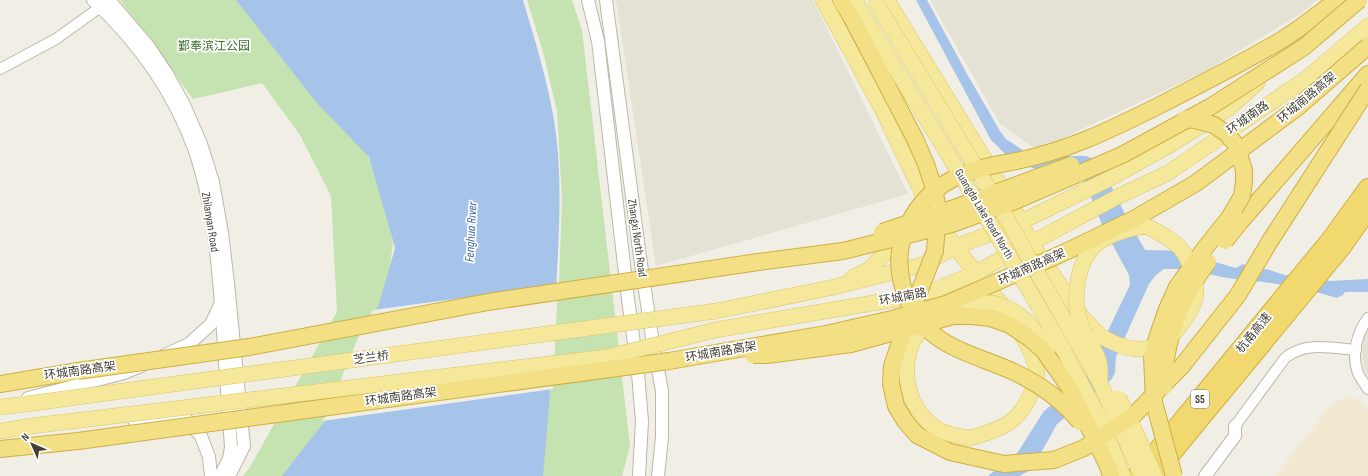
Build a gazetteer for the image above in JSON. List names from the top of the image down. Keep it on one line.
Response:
{"streets":{"highway":["环城南路高架","杭甬高速","S5"],"main road":["环城南路","Guangde Lake Road North","芝兰桥"],"street":["Zhilanyan Road","Zhangxi North Road"]},"crossings":[["环城南路","芝兰桥"]],"water":["Fenghua Rıver"],"parks":["鄞奉滨江公园"],"north":"top left"}
